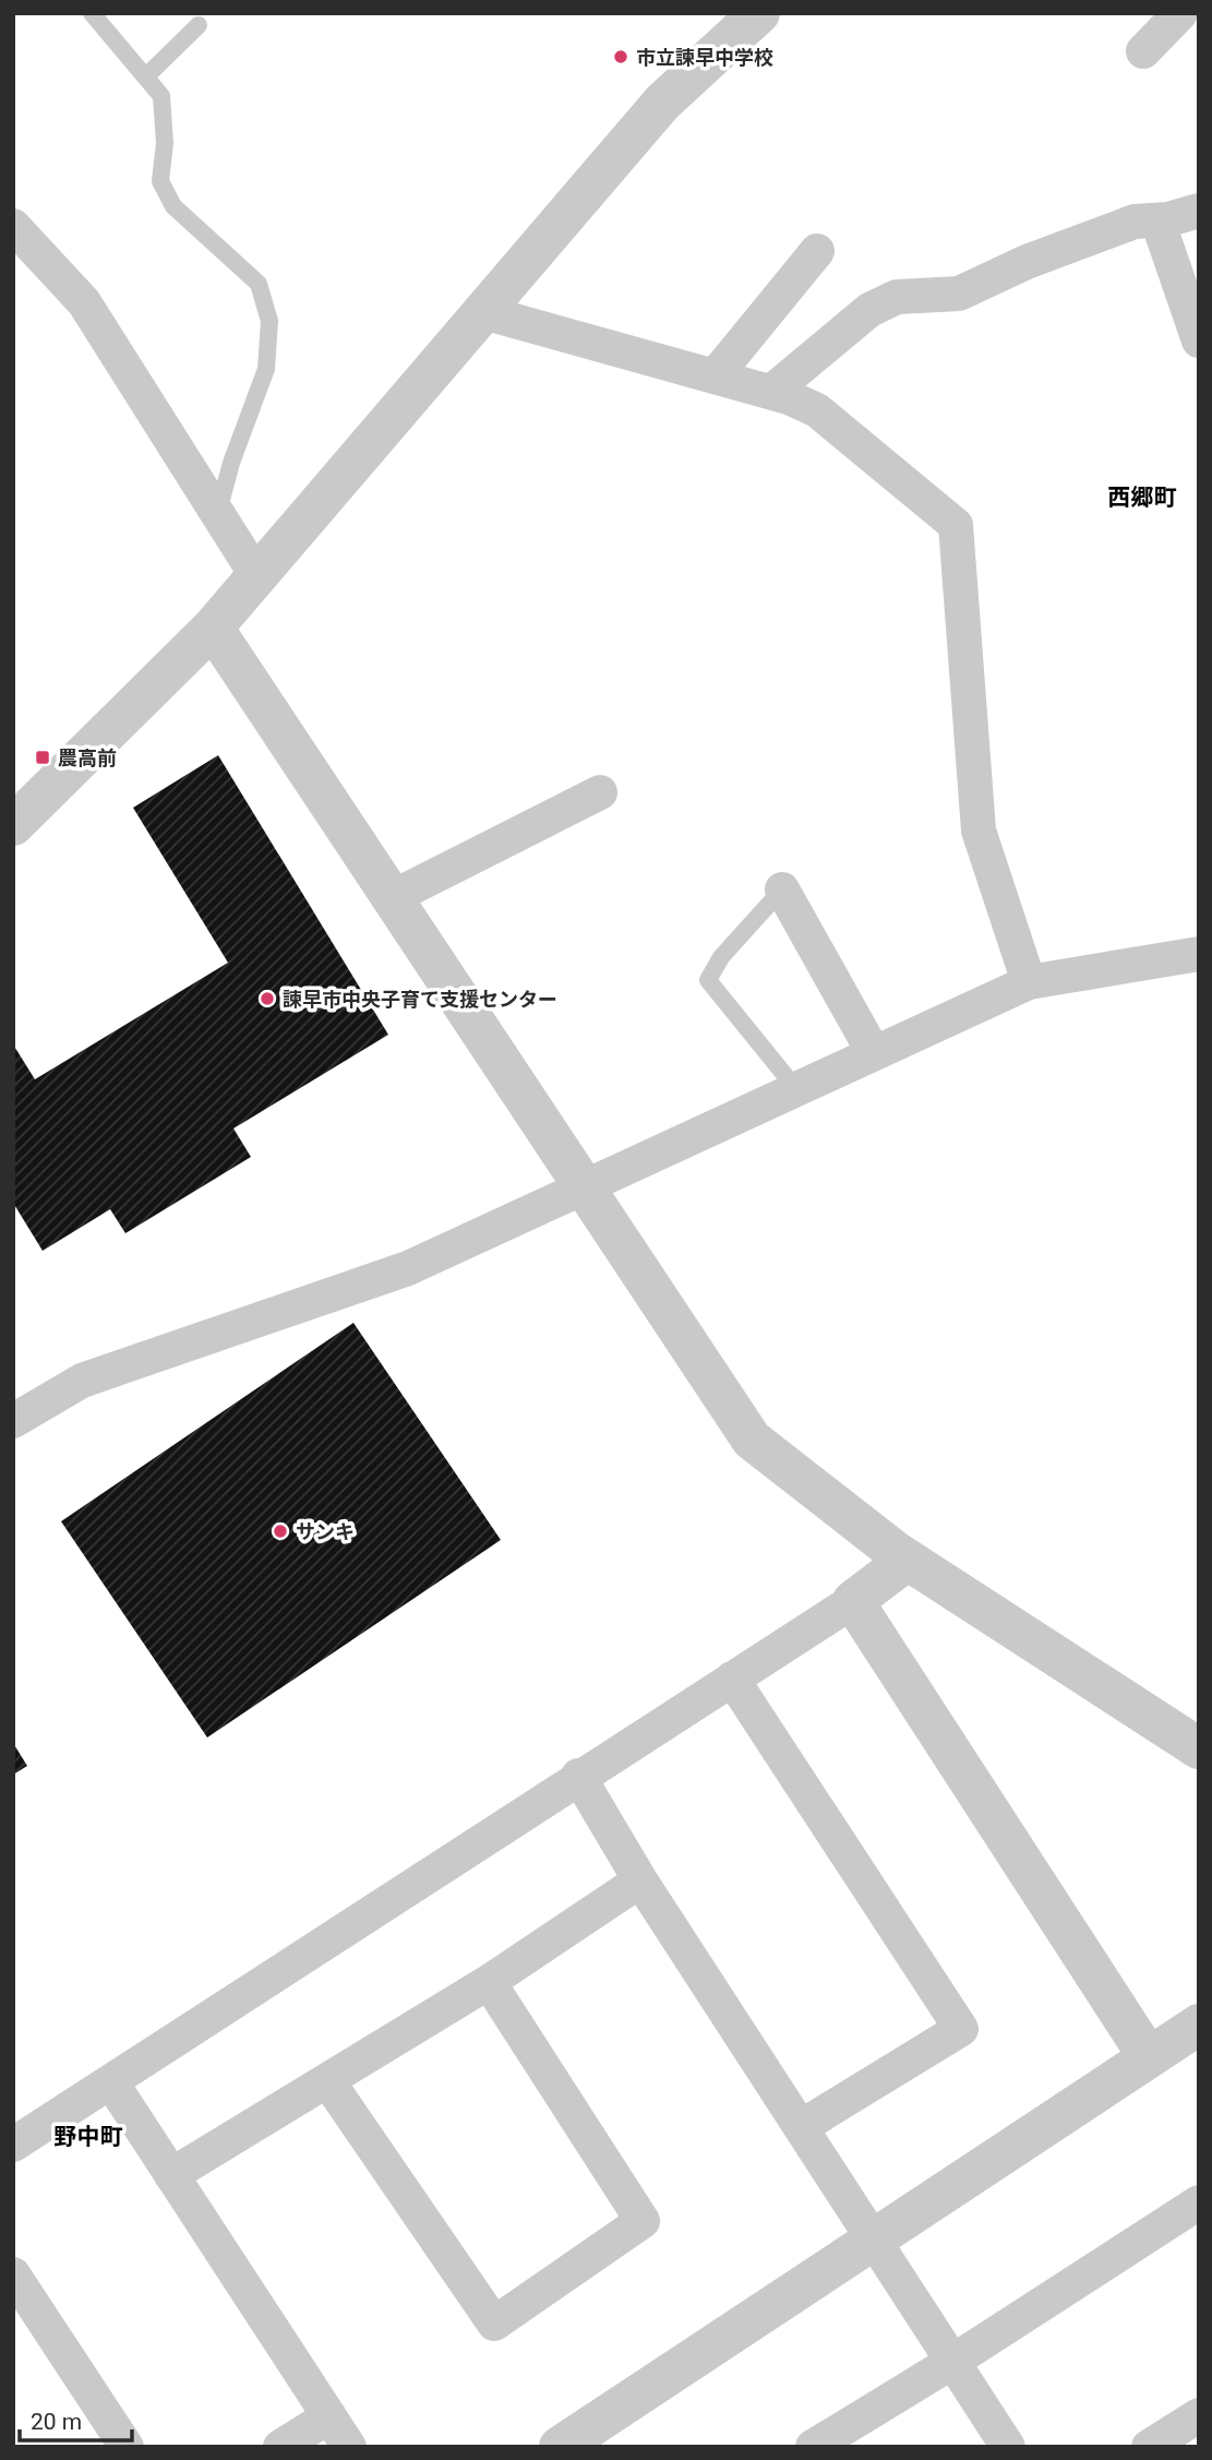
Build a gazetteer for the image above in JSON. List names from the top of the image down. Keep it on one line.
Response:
{"districts":["西郷町","野中町"],"places":{"other":["市立諫早中学校","諫早市中央子育て支援センター","サンキ"],"transit":["農高前"]},"scale_bar":"20 m"}
